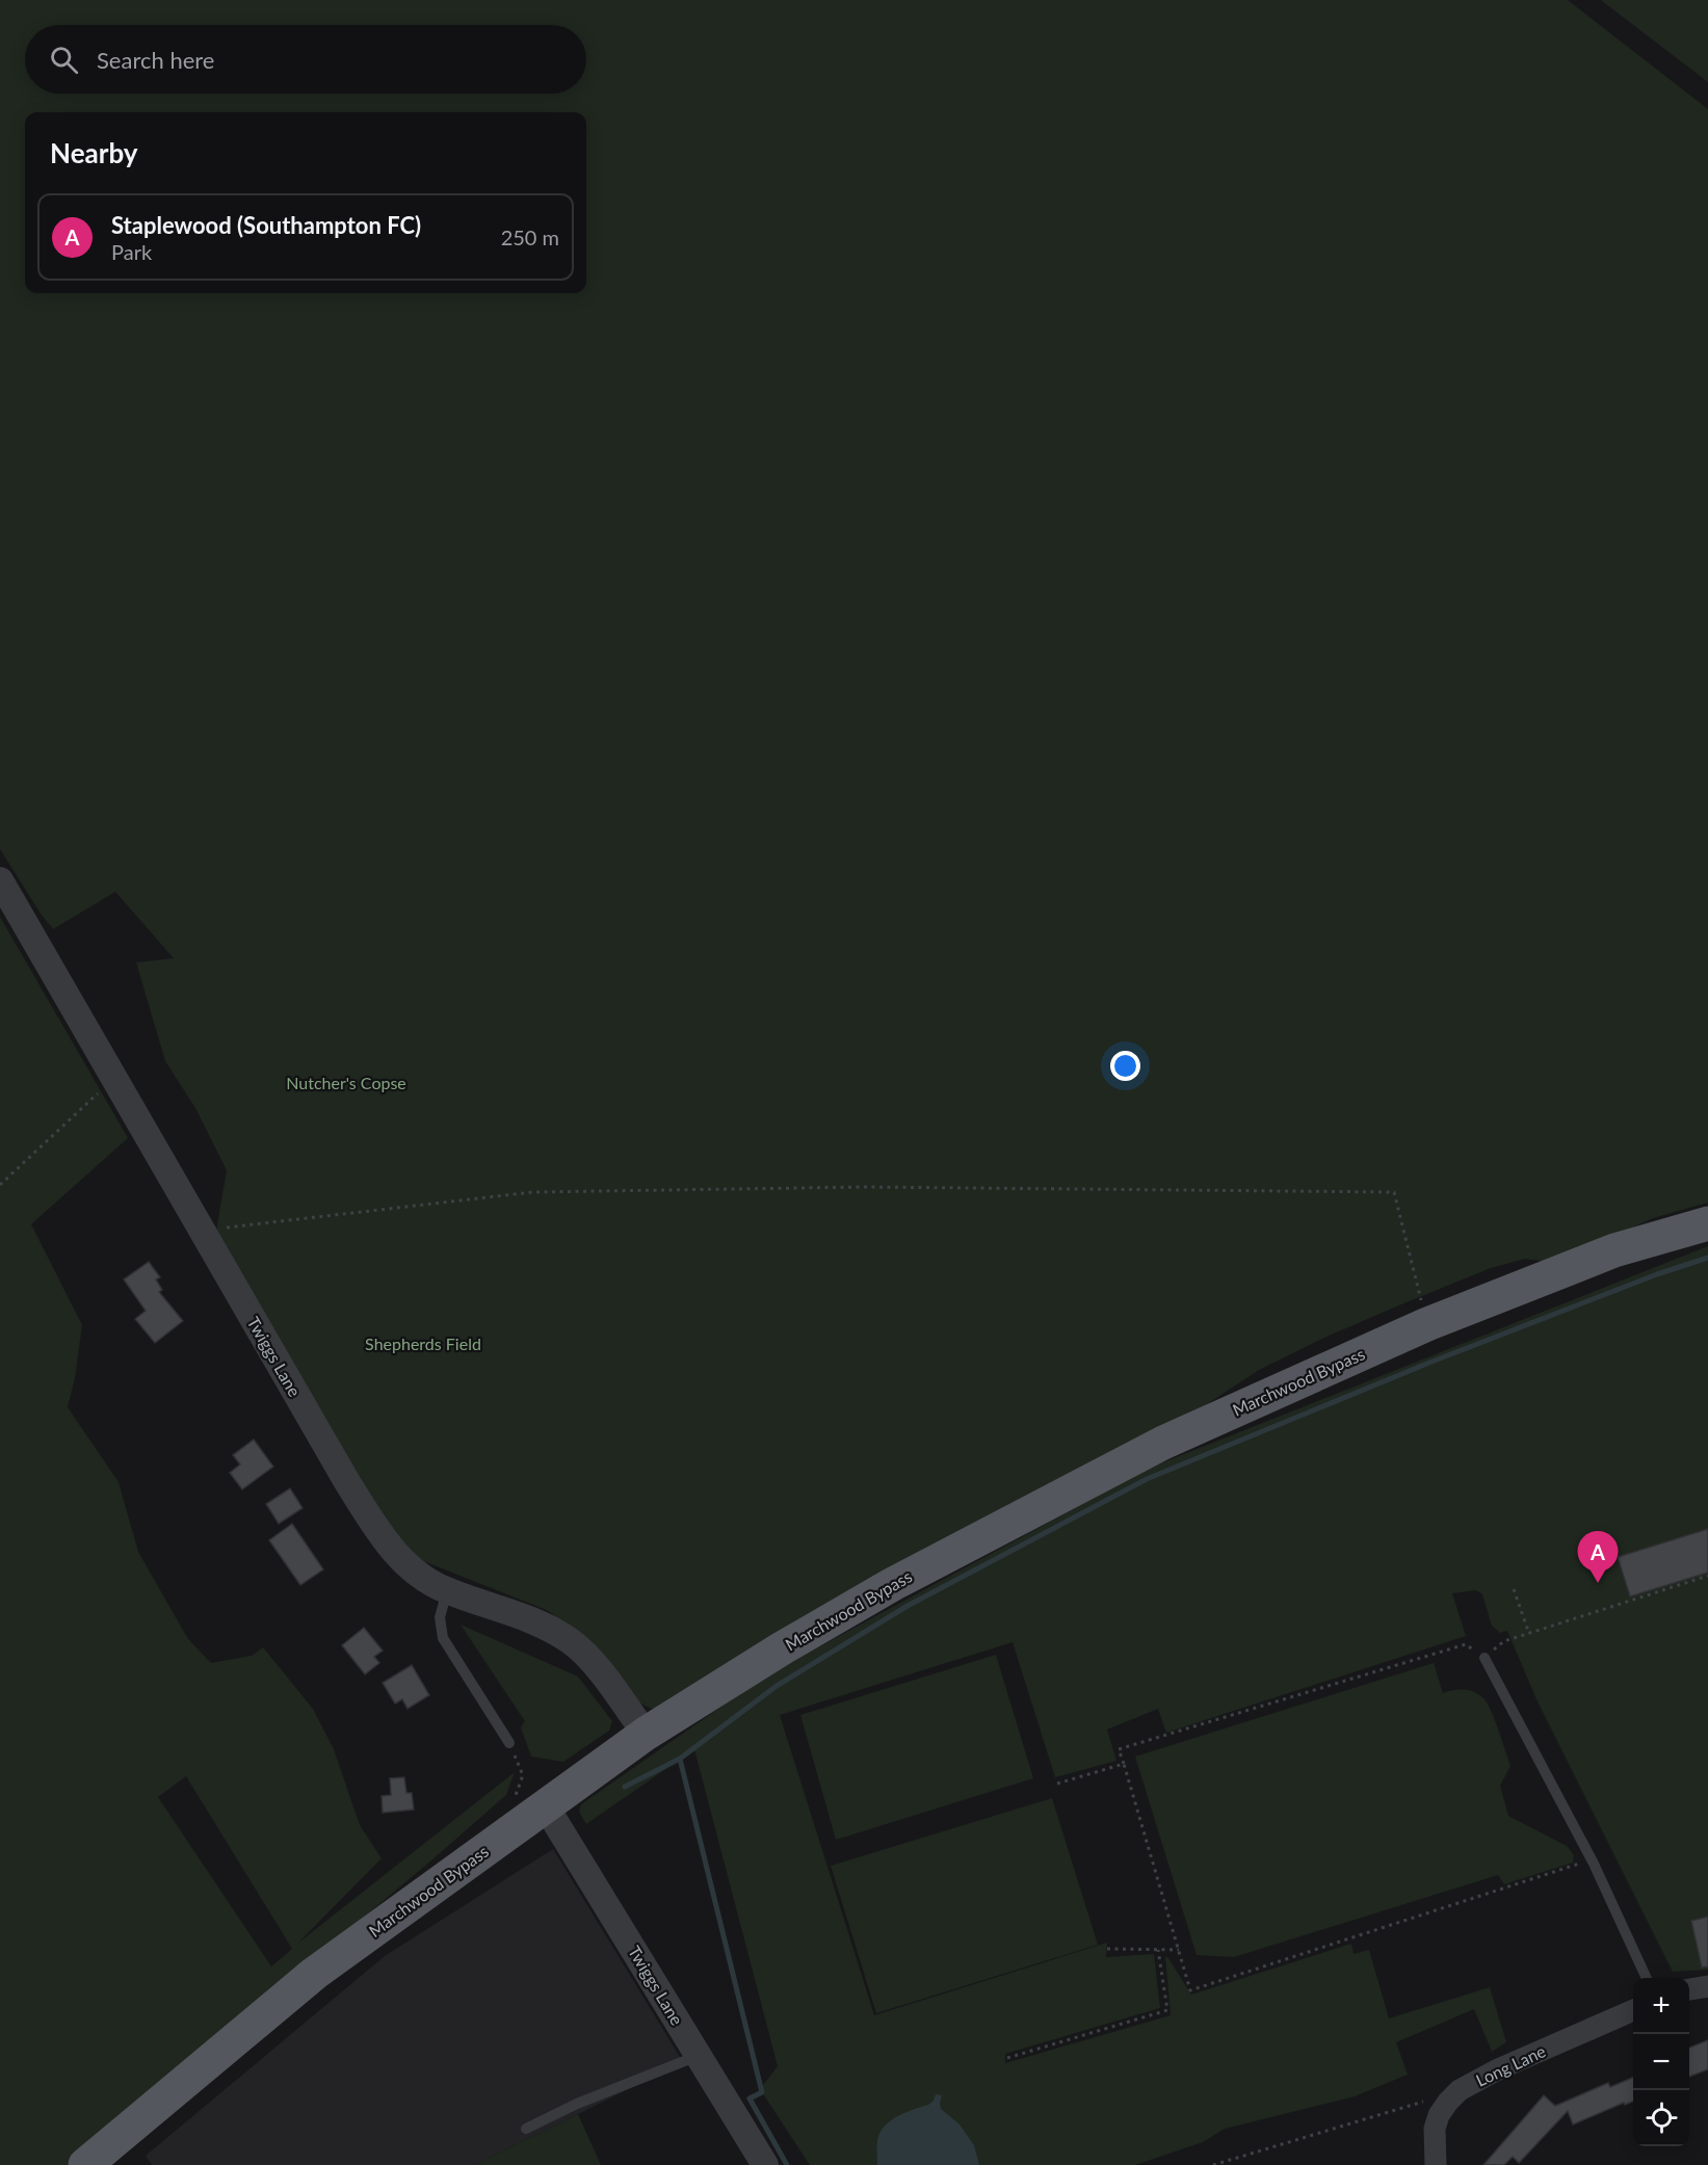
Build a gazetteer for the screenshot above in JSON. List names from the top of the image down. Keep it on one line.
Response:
{"streets":{"main road":["Marchwood Bypass"],"street":["Twiggs Lane","Long Lane"]},"crossings":[["Twiggs Lane","Marchwood Bypass"]],"parks":["Nutcher's Copse","Shepherds Field"],"page":{"search":"Search here","heading":"Nearby","list":[{"mark":"A","name":"Staplewood (Southampton FC)","note":"Park","value":"250 m"}],"pins":"A","map_buttons":["+","−"]}}
